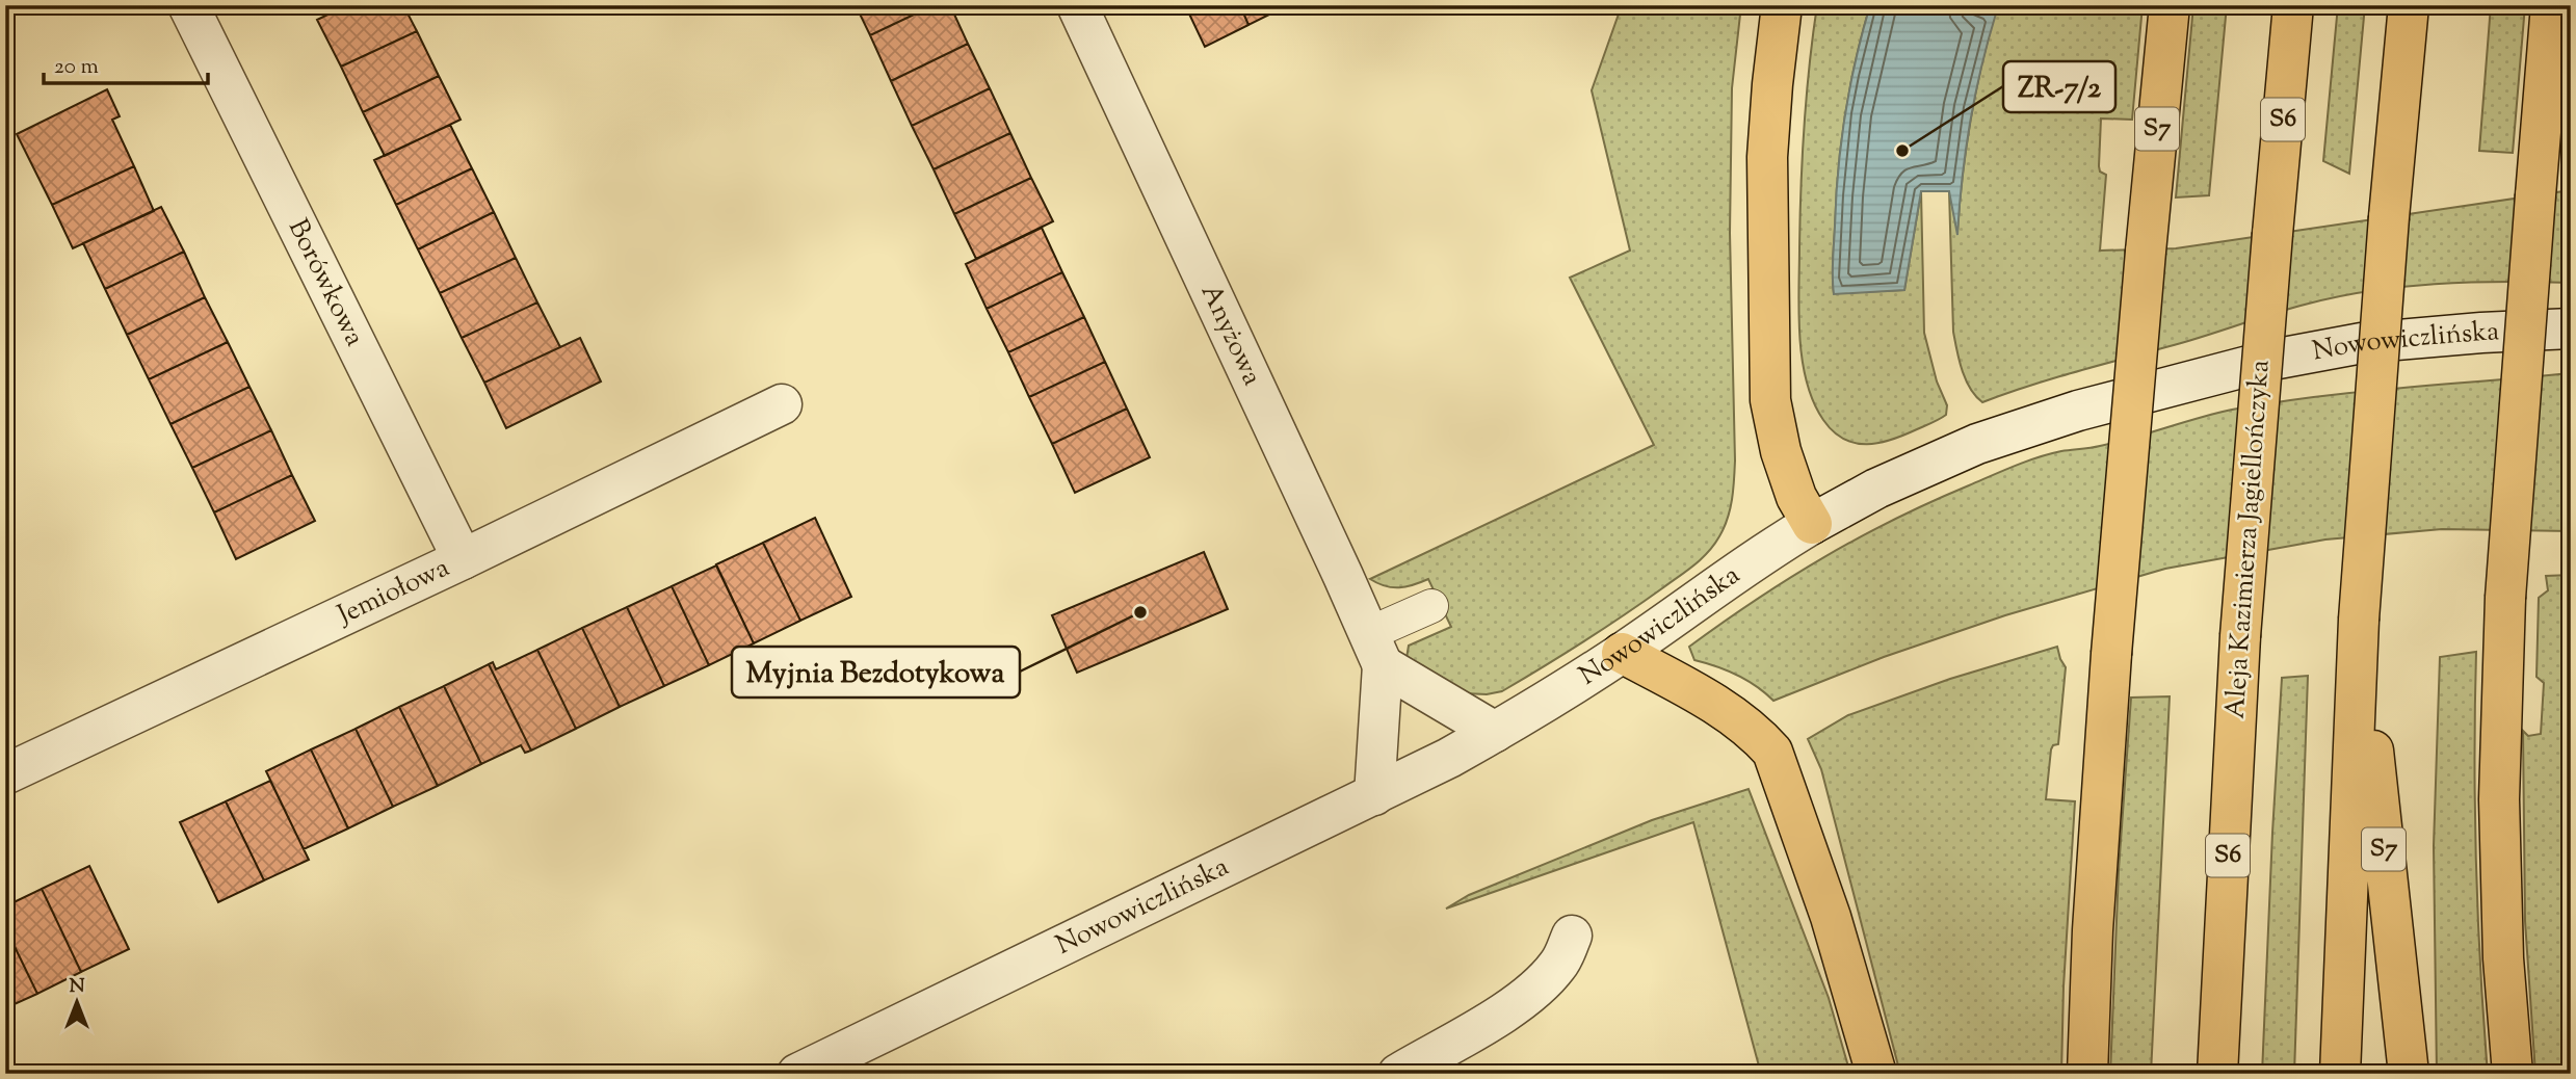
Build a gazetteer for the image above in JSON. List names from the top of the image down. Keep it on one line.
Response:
{"streets":{"highway":["S6","S7","Aleja Kazimierza Jagiellończyka"],"street":["Borówkowa","Anyżowa","Nowowiczlińska","Jemiołowa"]},"crossings":[["Borówkowa","Jemiołowa"]],"places":["ZR-7/2","Myjnia Bezdotykowa"],"scale_bar":"20 m","north":"top"}
